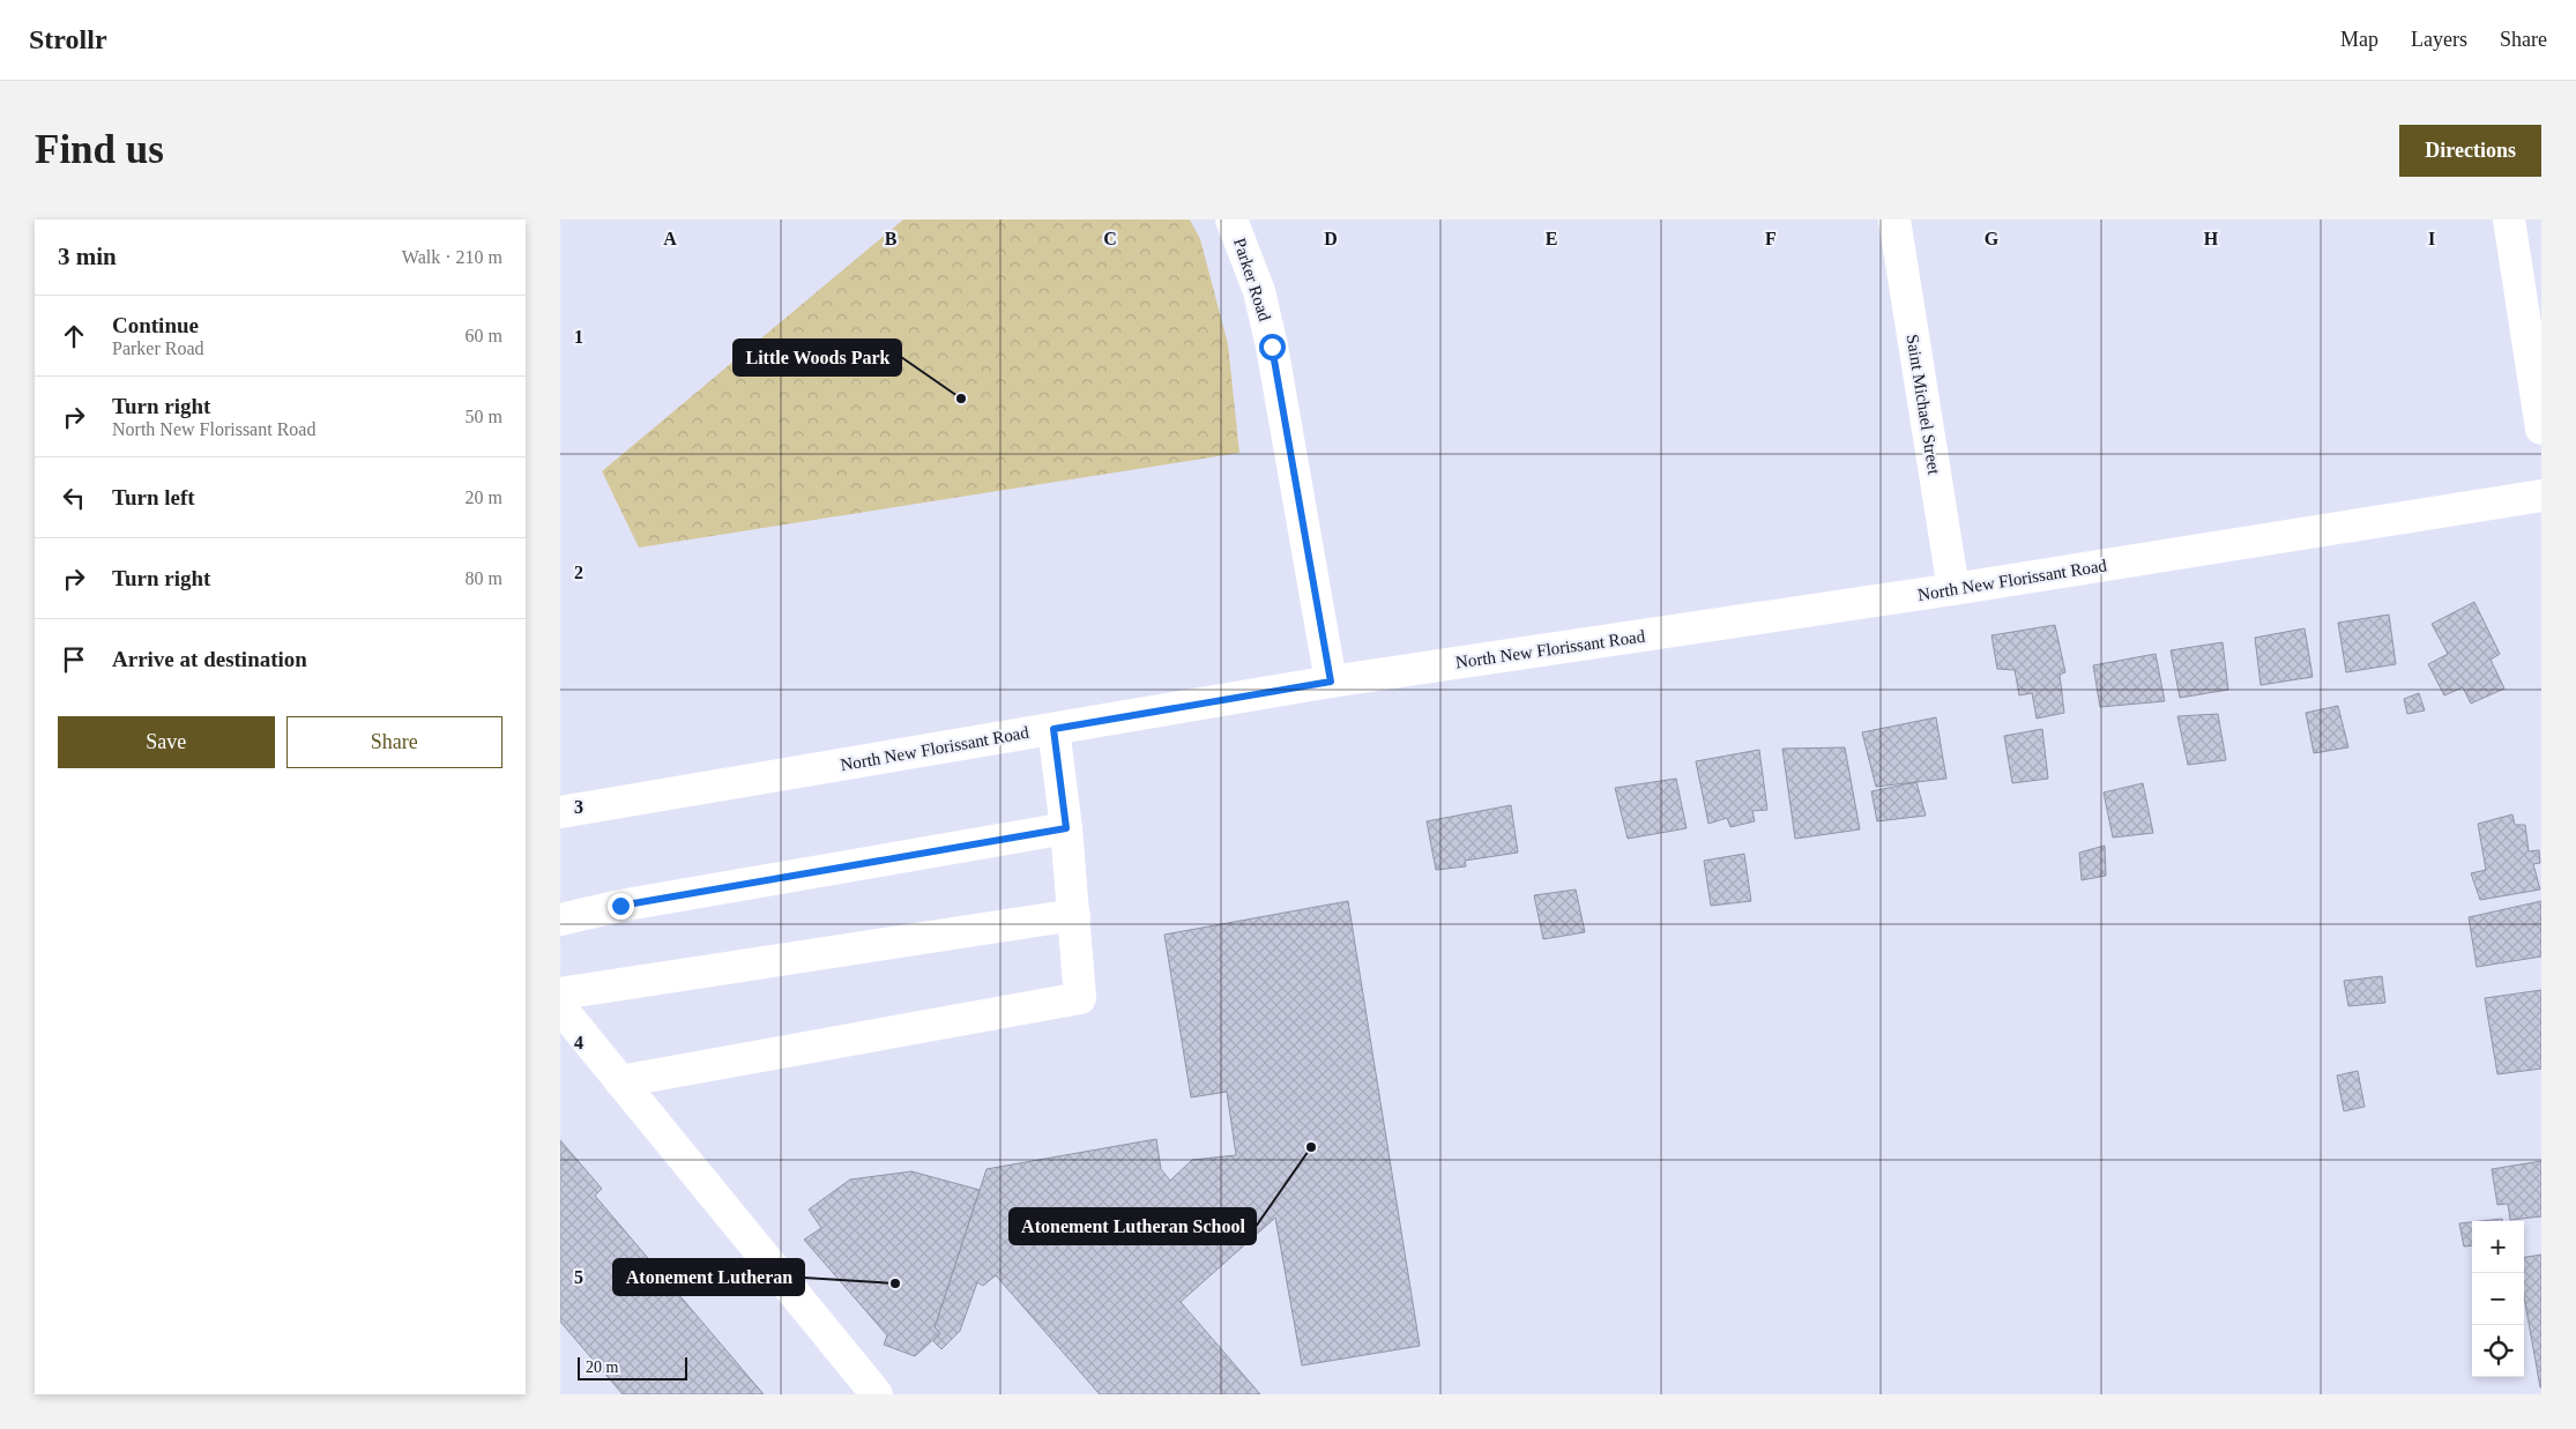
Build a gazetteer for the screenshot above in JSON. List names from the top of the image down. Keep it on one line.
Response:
{"streets":{"main road":["Parker Road","Saint Michael Street","North New Florissant Road"]},"crossings":[["Parker Road","North New Florissant Road"],["Saint Michael Street","North New Florissant Road"]],"places":["Little Woods Park","Atonement Lutheran School","Atonement Lutheran"],"scale_bar":"20 m","page":{"header":"Strollr","nav":["Map","Layers","Share"],"buttons":["Directions",["Save","Share"]],"title":"Find us","heading":["3 min","Walk · 210 m"],"list":[["Continue","Parker Road","60 m"],["Turn right","North New Florissant Road","50 m"],["Turn left","20 m"],["Turn right","80 m"],"Arrive at destination"],"map_buttons":["+","−"],"scale":"20 m"},"grid":{"columns":["A","B","C","D","E","F","G","H","I"],"rows":["1","2","3","4","5"]}}
